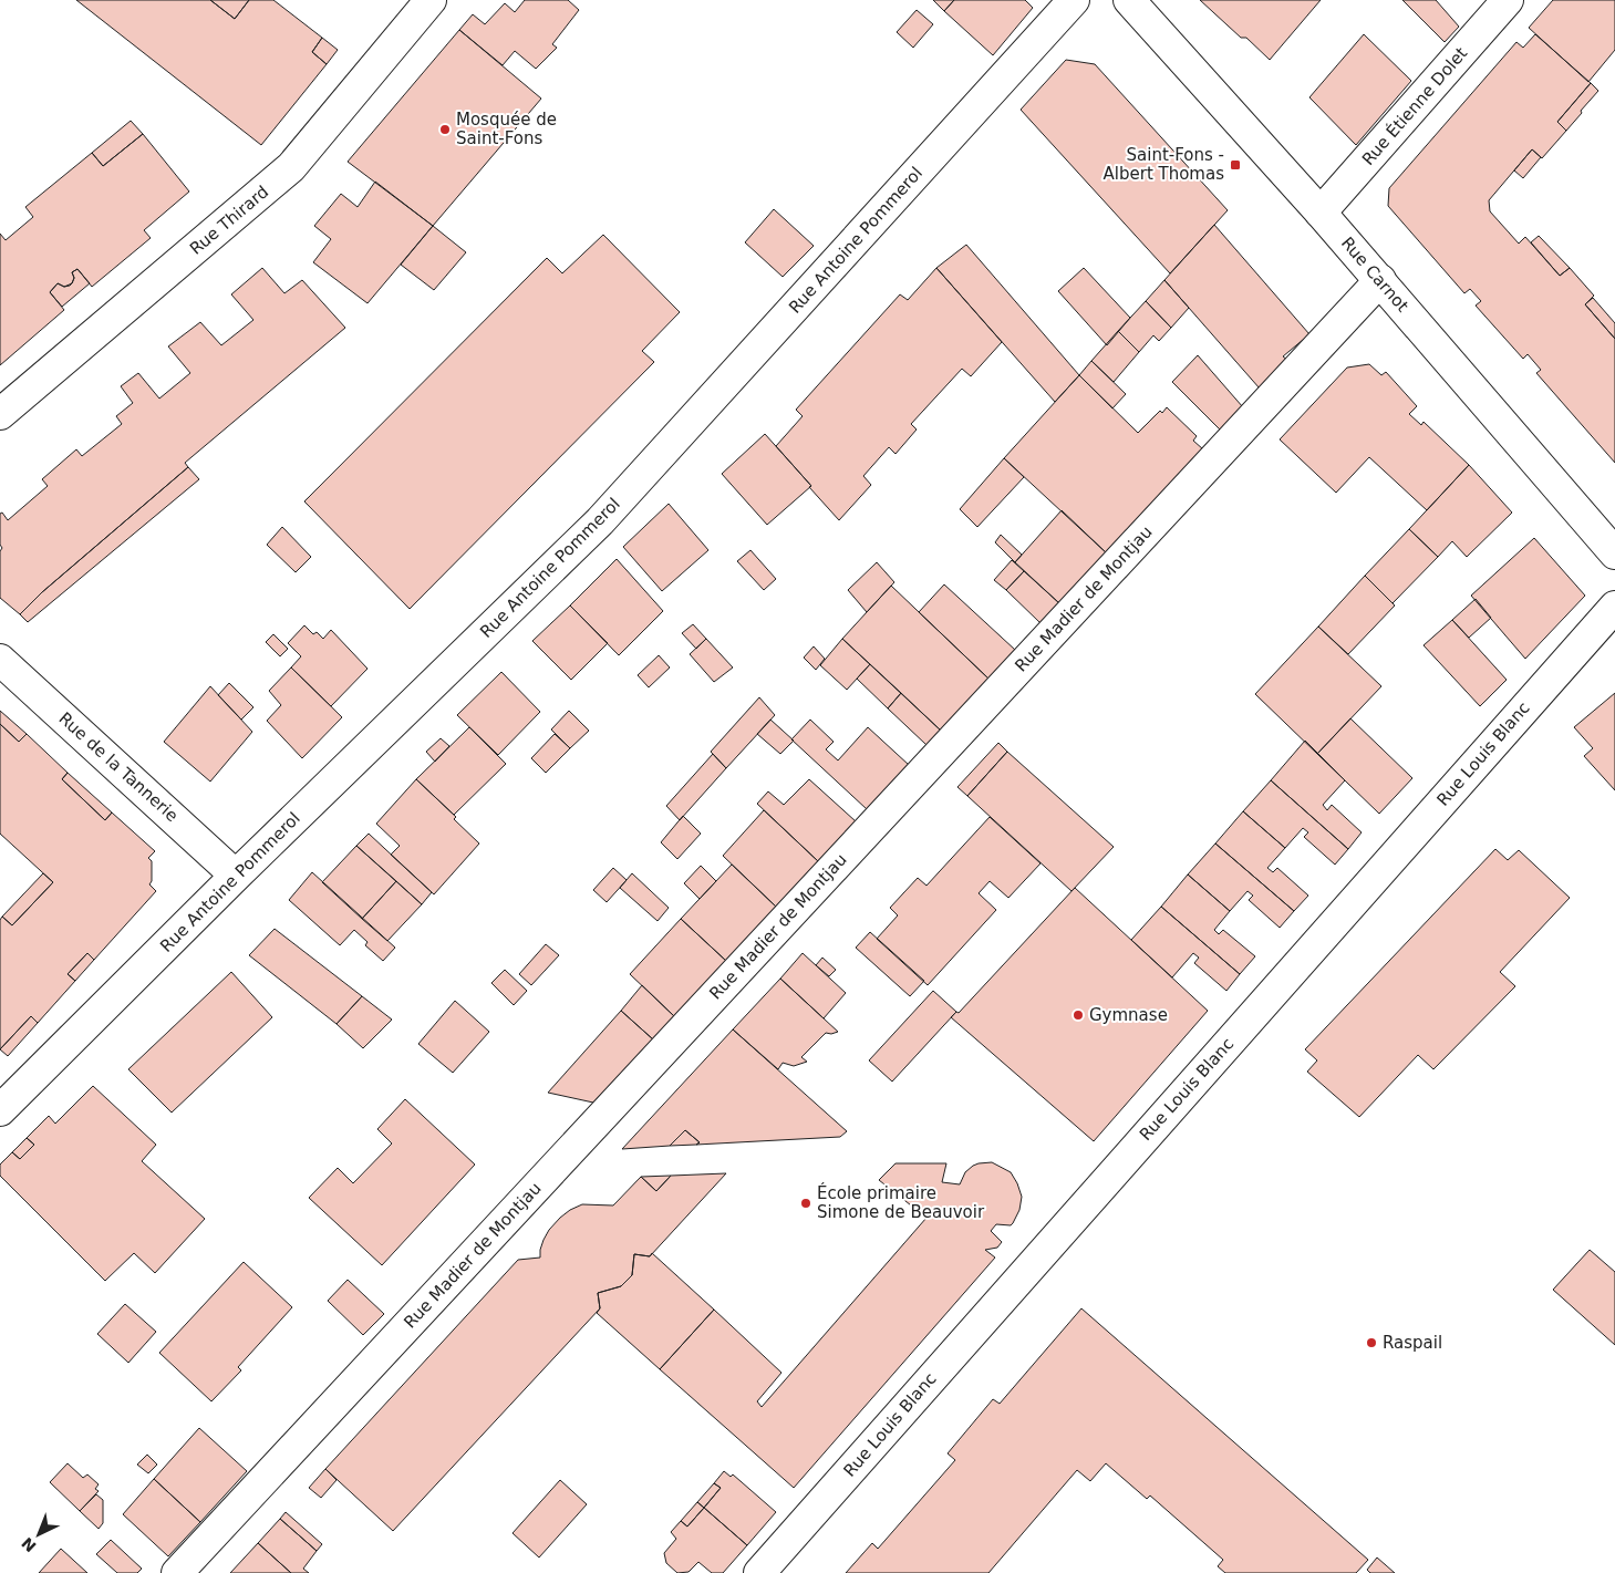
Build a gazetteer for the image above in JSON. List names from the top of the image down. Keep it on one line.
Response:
{"streets":{"street":["Rue Étienne Dolet","Rue Thirard","Rue Antoine Pommerol","Rue Carnot","Rue Madier de Montjau","Rue Louis Blanc","Rue de la Tannerie"]},"crossings":[["Rue Étienne Dolet","Rue Carnot"],["Rue Antoine Pommerol","Rue de la Tannerie"],["Rue Carnot","Rue Madier de Montjau"]],"places":{"other":["Mosquée de Saint-Fons","Gymnase","École primaire Simone de Beauvoir","Raspail"],"transit":["Saint-Fons - Albert Thomas"]},"north":"bottom left"}
